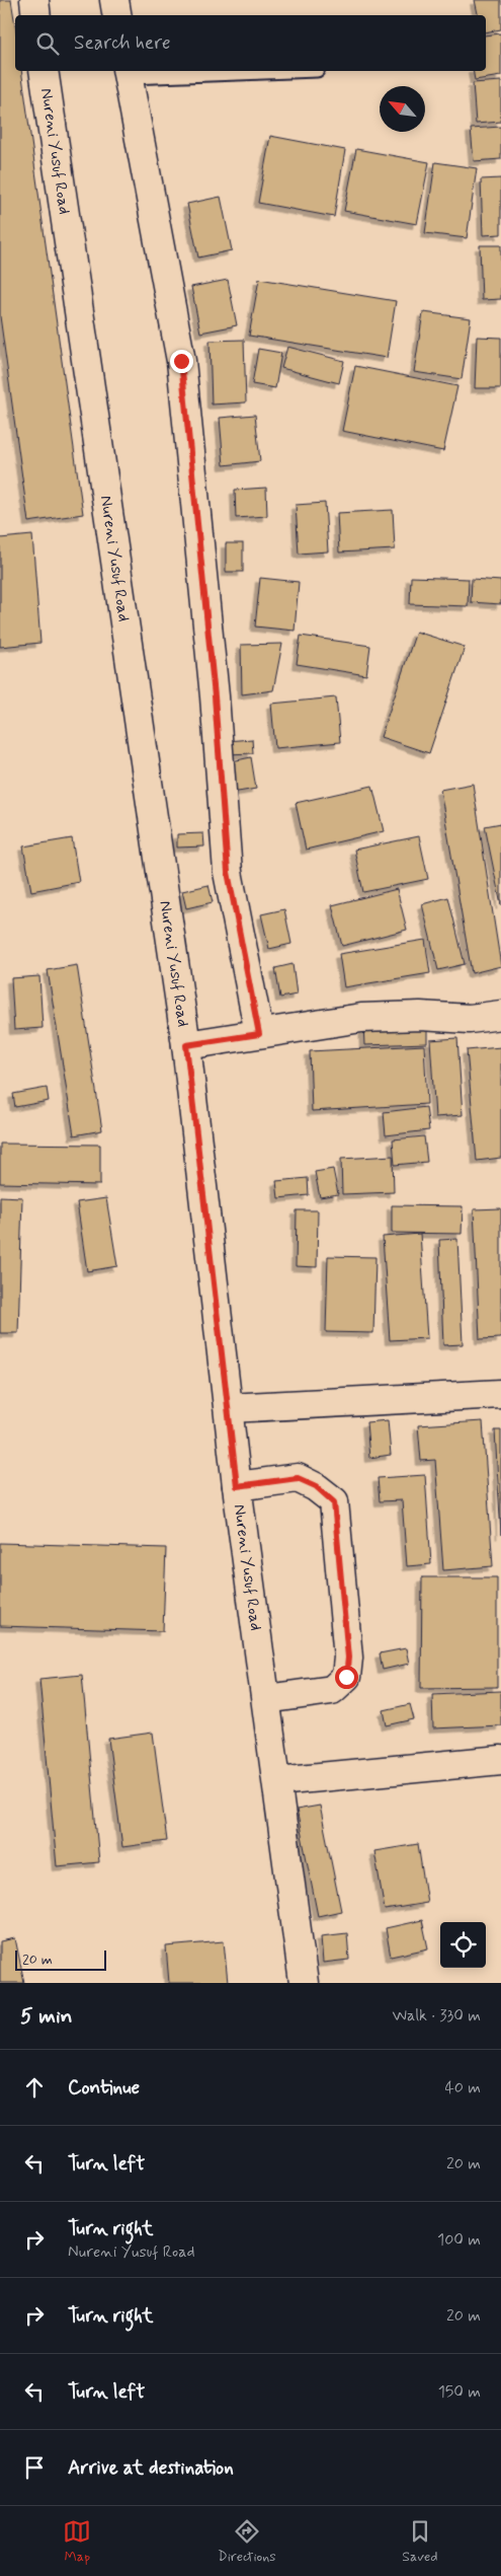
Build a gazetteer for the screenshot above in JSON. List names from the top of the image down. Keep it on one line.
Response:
{"streets":{"street":["Nureni Yusuf Road"]},"scale_bar":"20 m","north":"top left","page":{"search":"Search here","scale":"20 m","heading":["5 min","Walk · 330 m"],"list":[["Continue","40 m"],["Turn left","20 m"],["Turn right","Nureni Yusuf Road","100 m"],["Turn right","20 m"],["Turn left","150 m"],"Arrive at destination"],"nav":["Map","Directions","Saved"]}}
